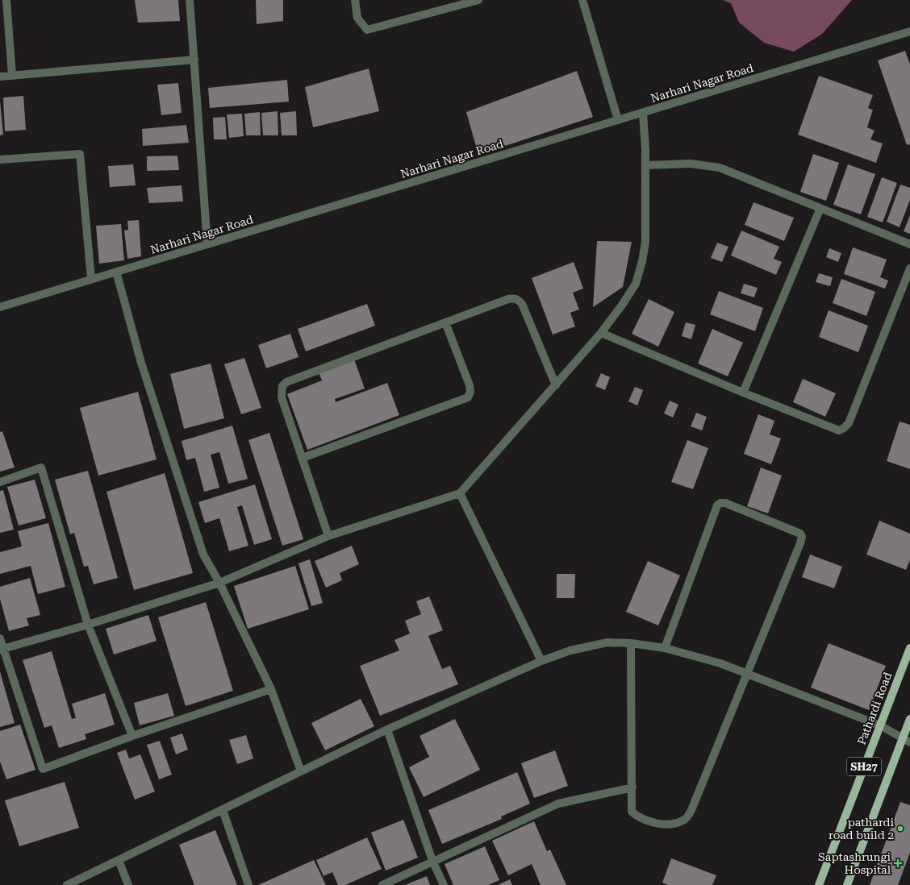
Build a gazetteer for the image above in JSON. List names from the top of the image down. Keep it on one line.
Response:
{"streets":{"main road":["Pathardi Road","SH27"],"street":["Narhari Nagar Road"]},"places":{"other":["pathardi road build 2"],"health":["Saptashrungi Hospital"]}}
